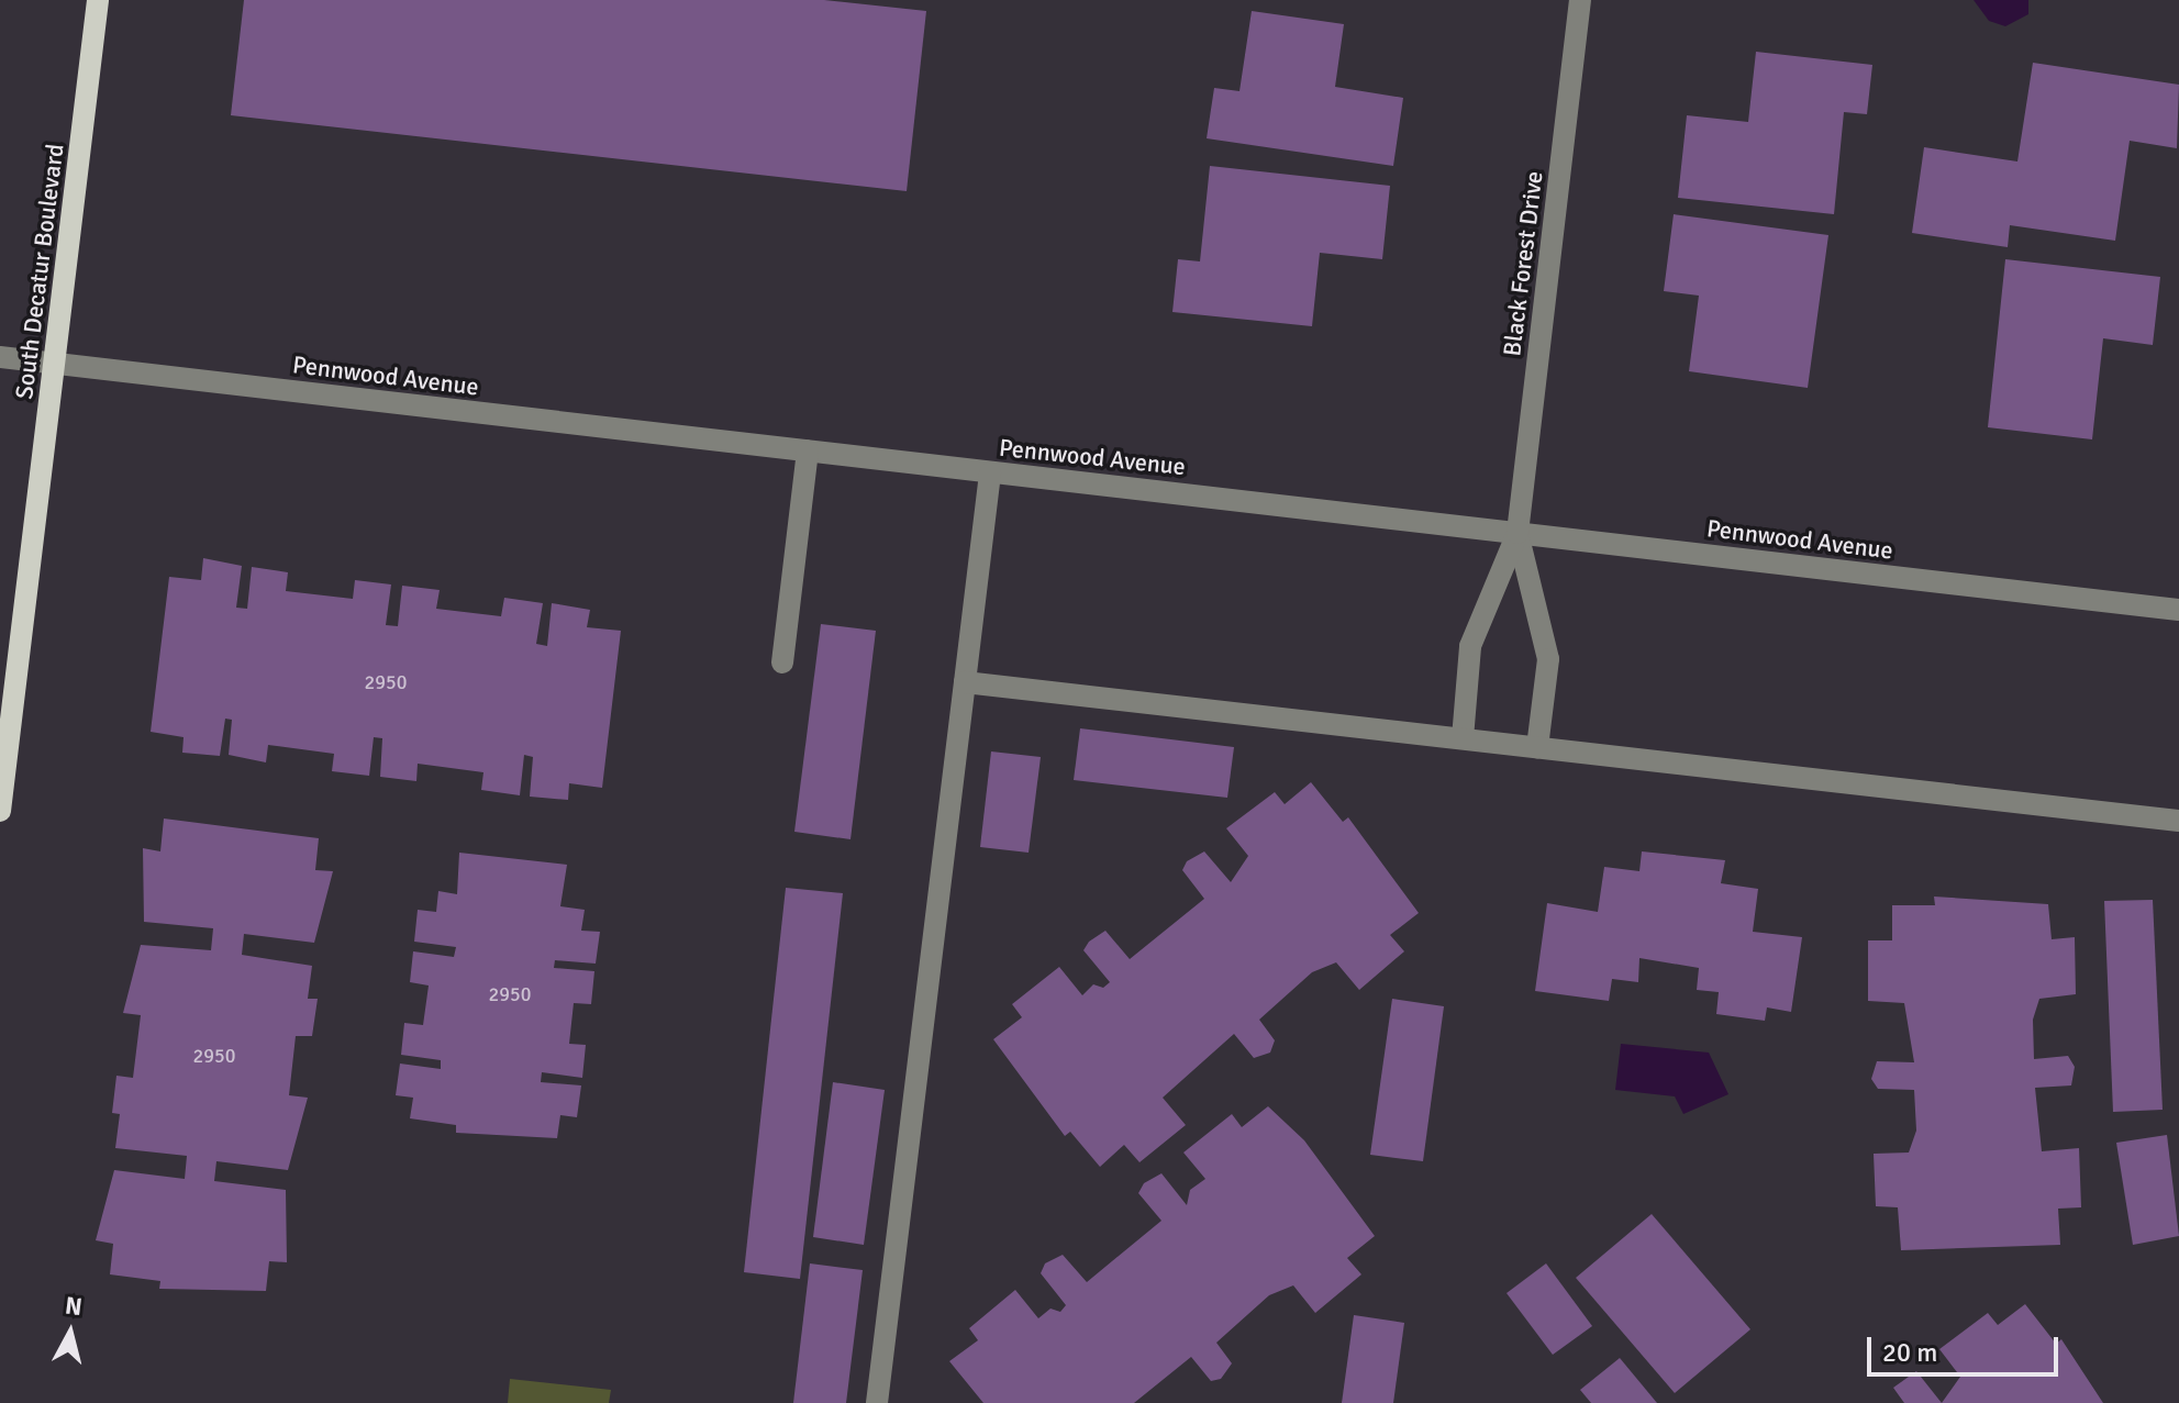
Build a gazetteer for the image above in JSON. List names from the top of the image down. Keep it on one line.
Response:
{"streets":{"main road":["South Decatur Boulevard"],"street":["Black Forest Drive","Pennwood Avenue"]},"crossings":[["Black Forest Drive","Pennwood Avenue"],["South Decatur Boulevard","Pennwood Avenue"]],"house_numbers":["2950","2950","2950"],"scale_bar":"20 m","north":"top"}
